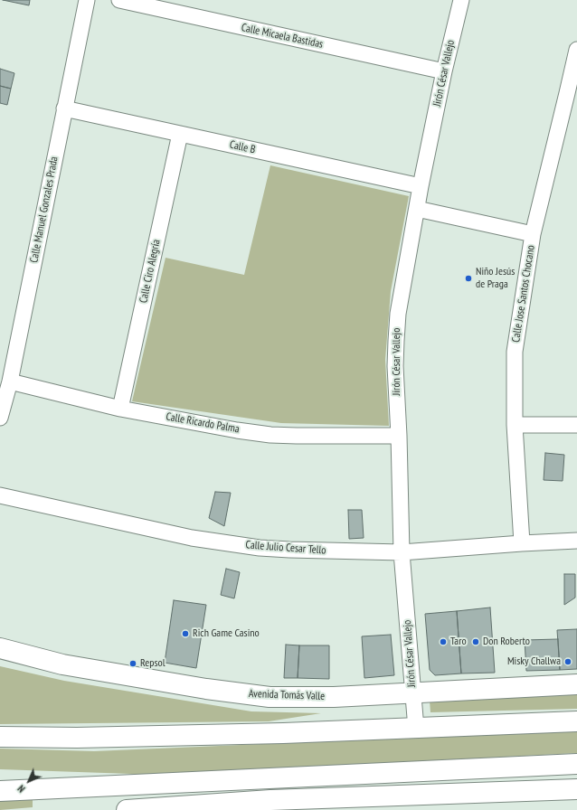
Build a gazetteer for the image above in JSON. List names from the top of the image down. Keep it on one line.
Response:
{"streets":{"main road":["Avenida Tomás Valle"],"street":["Calle Micaela Bastidas","Jirón César Vallejo","Calle B","Calle Manuel Gonzales Prada","Calle Ciro Alegría","Calle Jose Santos Chocano","Calle Ricardo Palma","Calle Julio Cesar Tello"]},"crossings":[["Calle Micaela Bastidas","Jirón César Vallejo"],["Jirón César Vallejo","Calle B"],["Jirón César Vallejo","Calle Ricardo Palma"],["Jirón César Vallejo","Calle Julio Cesar Tello"],["Jirón César Vallejo","Avenida Tomás Valle"],["Calle B","Calle Manuel Gonzales Prada"],["Calle B","Calle Ciro Alegría"],["Calle Manuel Gonzales Prada","Calle Ricardo Palma"],["Calle Ciro Alegría","Calle Ricardo Palma"],["Calle Jose Santos Chocano","Calle Julio Cesar Tello"]],"places":["Niño Jesús de Praga","Rich Game Casino","Taro","Don Roberto","Misky Challwa","Repsol"],"north":"bottom left"}
